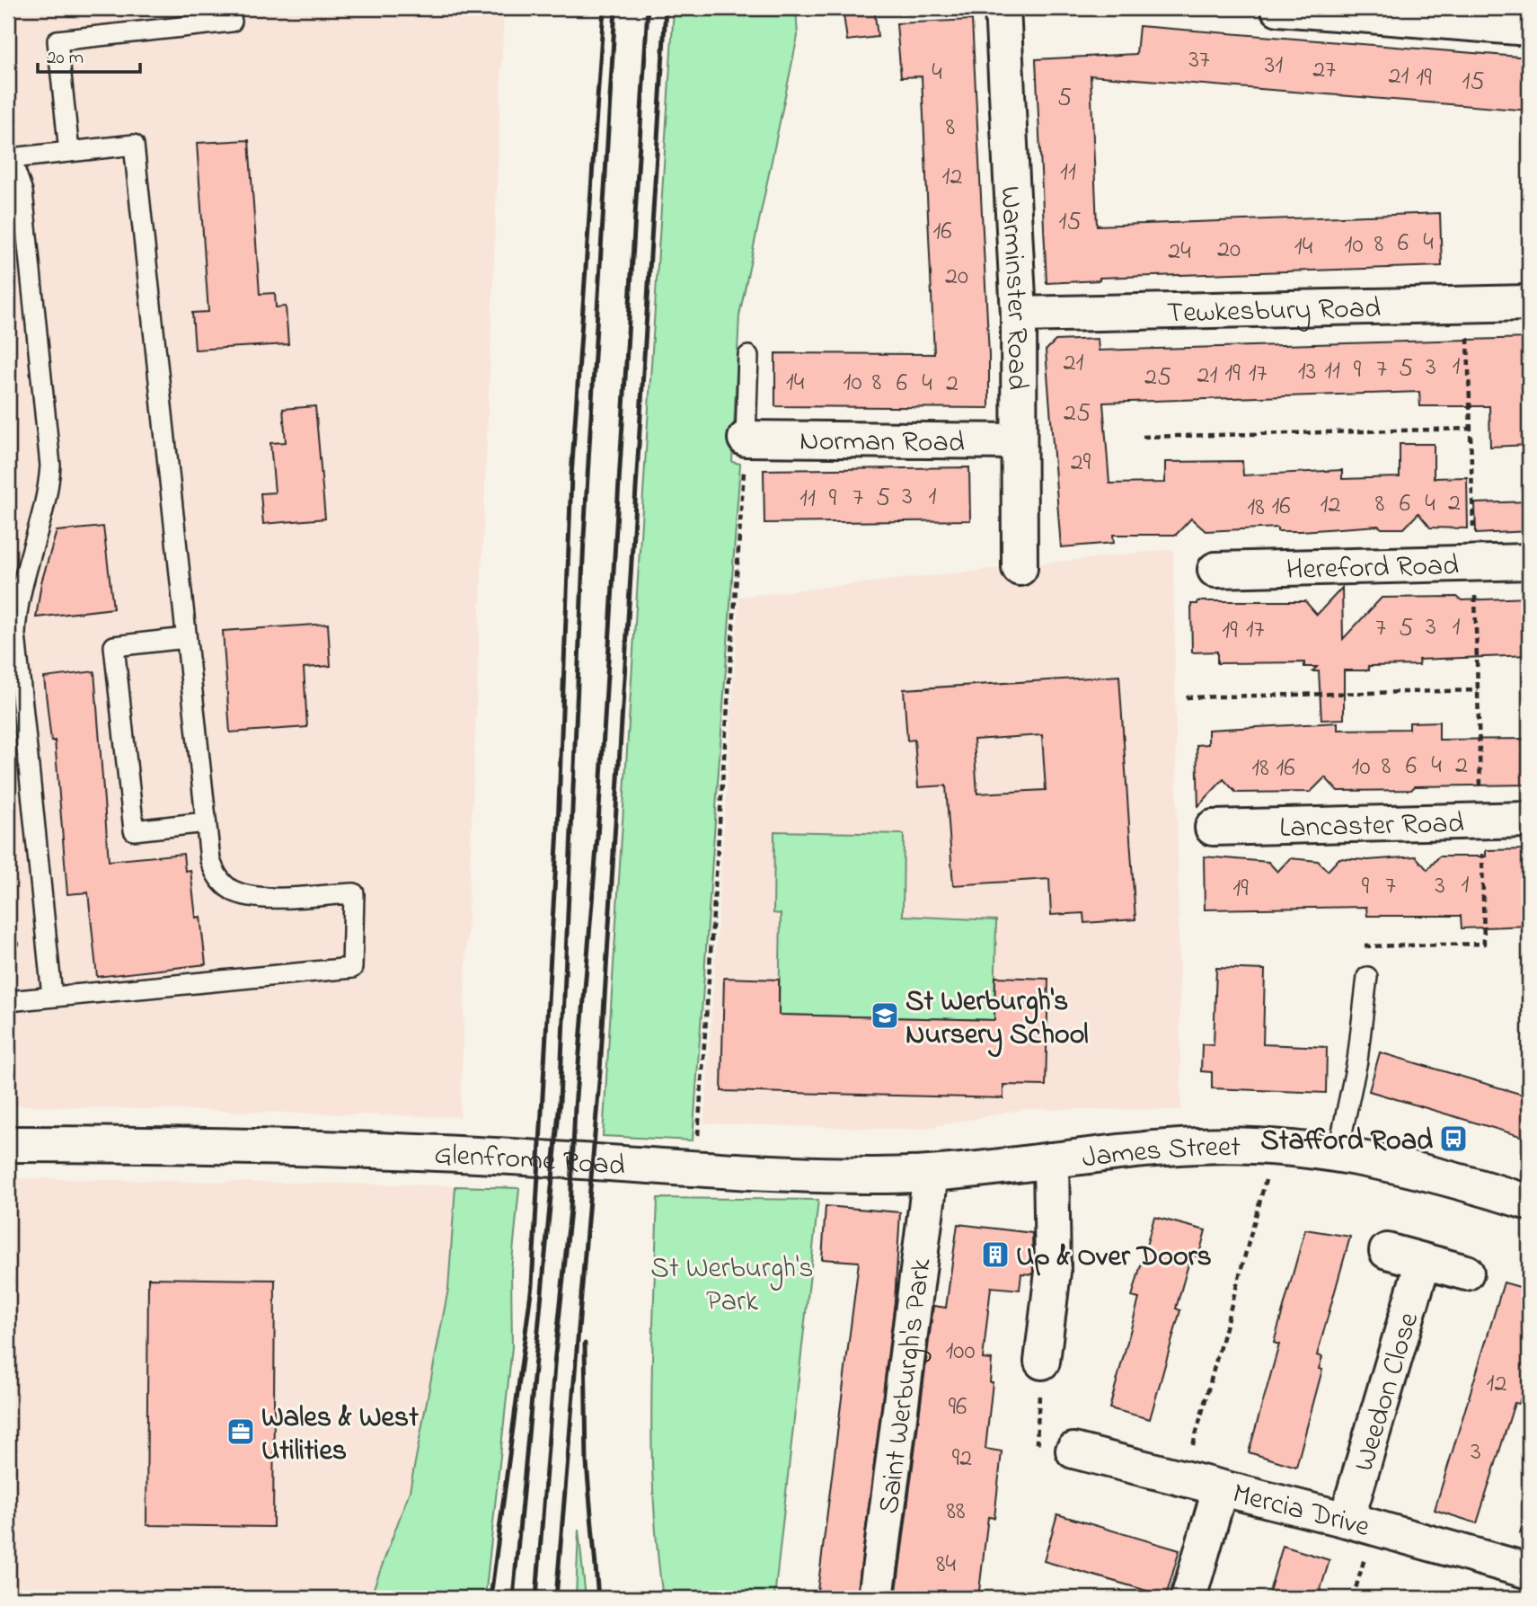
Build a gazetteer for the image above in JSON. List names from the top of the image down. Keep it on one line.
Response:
{"streets":{"street":["Warminster Road","Tewkesbury Road","Norman Road","Hereford Road","Lancaster Road","James Street","Glenfrome Road","Saint Werburgh's Park","Weedon Close","Mercia Drive"]},"crossings":[["Warminster Road","Tewkesbury Road"],["Warminster Road","Norman Road"],["James Street","Glenfrome Road"],["Glenfrome Road","Saint Werburgh's Park"],["Weedon Close","Mercia Drive"]],"parks":["St Werburgh's Park"],"places":{"school or university":["St Werburgh's Nursery School"],"bus stop":["Stafford Road"],"building":["Up & Over Doors"],"office":["Wales & West Utilities"]},"house_numbers":["37","31","27","4","21","19","15","5","8","11","12","15","16","4","6","8","10","14","20","24","20","21","1","3","5","7","9","11","13","19","17","21","25","14","10","8","6","4","2","25","29","3","1","7","5","11","9","2","8","6","4","12","16","18","3","1","7","5","17","19","4","2","8","6","10","18","16","1","7","3","9","19","100","12","96","3","92","88","84"],"scale_bar":"20 m"}
